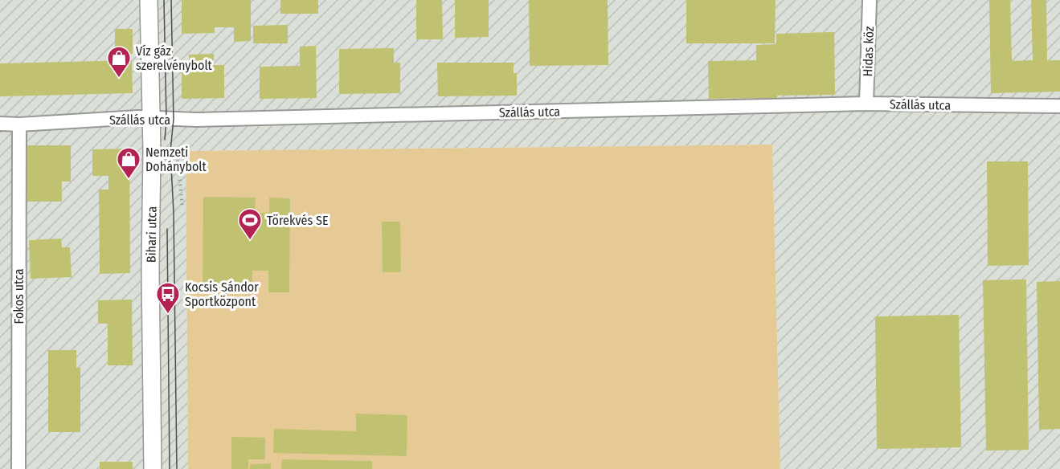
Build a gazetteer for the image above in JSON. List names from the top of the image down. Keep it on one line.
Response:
{"streets":{"street":["Hidas köz","Szállás utca","Bihari utca","Fokos utca"]},"crossings":[["Hidas köz","Szállás utca"],["Szállás utca","Bihari utca"],["Szállás utca","Fokos utca"]],"places":{"shop":["Víz gáz szerelvénybolt","Nemzeti Dohánybolt"],"sports":["Törekvés SE"],"bus stop":["Kocsis Sándor Sportközpont"]}}
